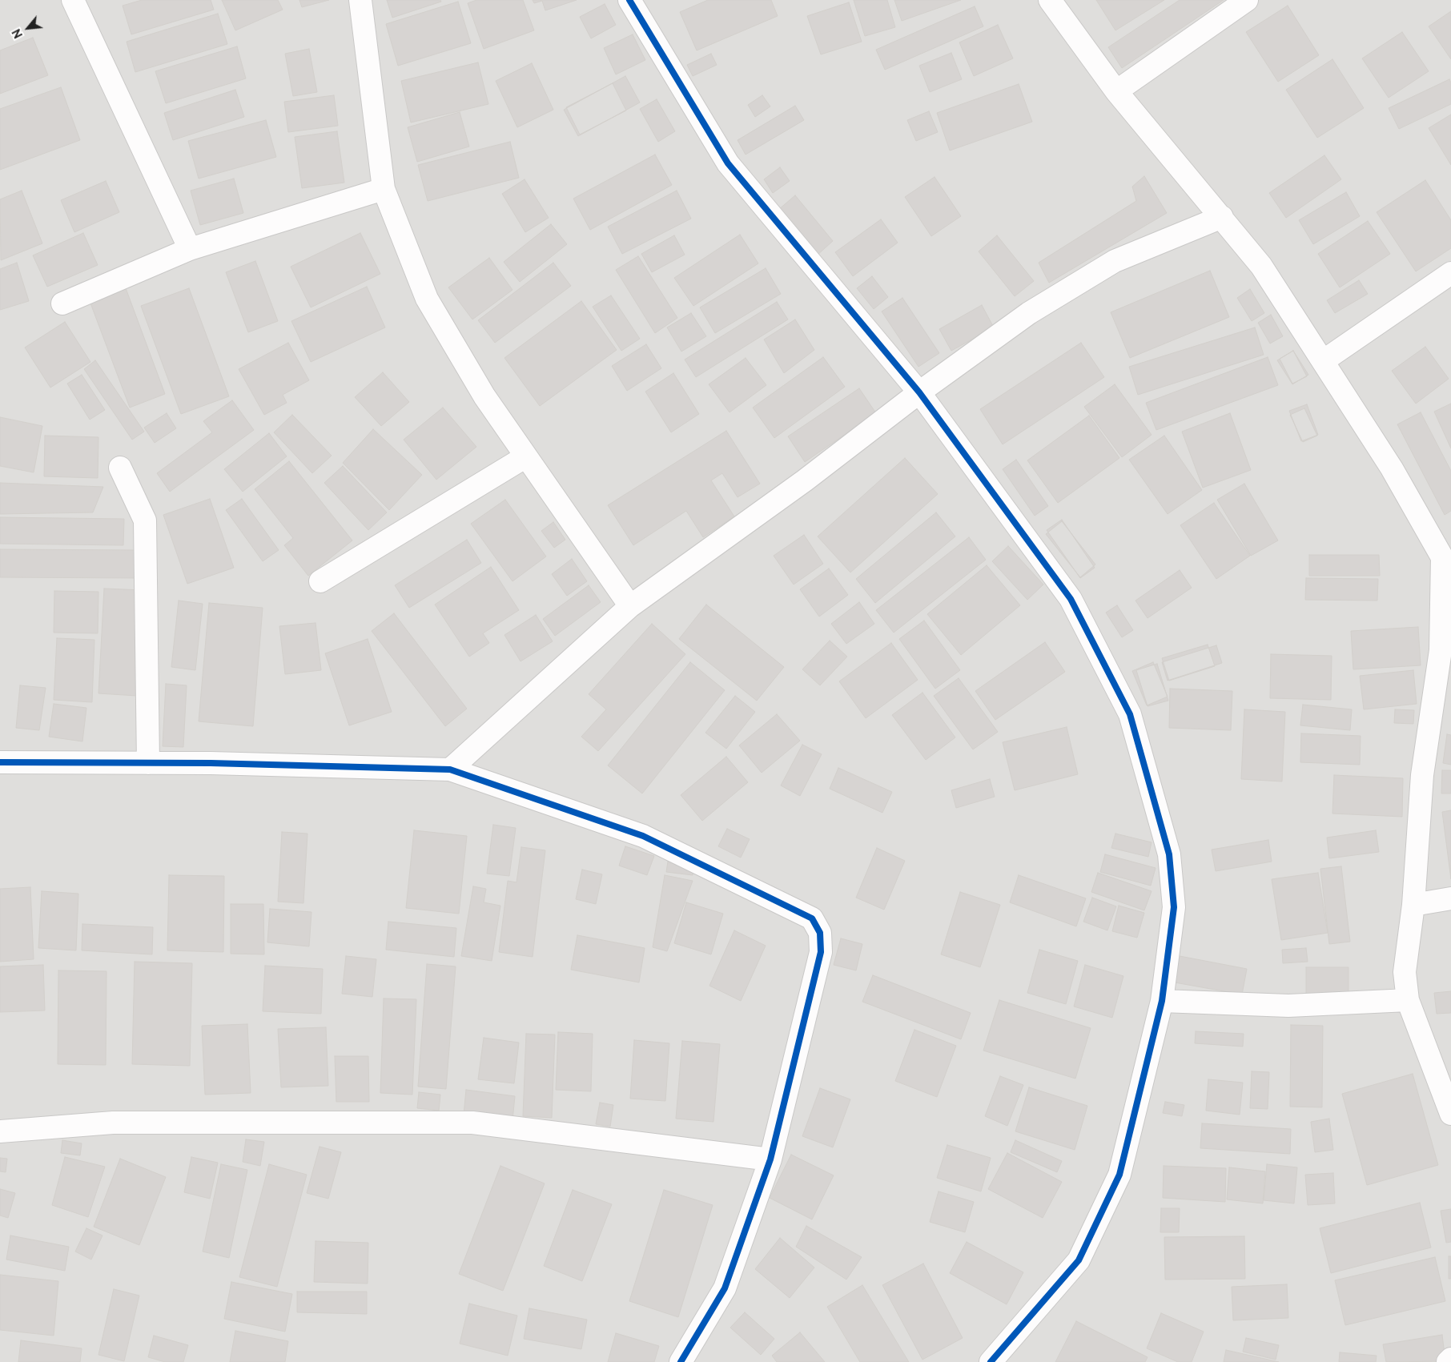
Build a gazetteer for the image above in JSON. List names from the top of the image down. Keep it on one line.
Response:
{"north":"bottom left"}
